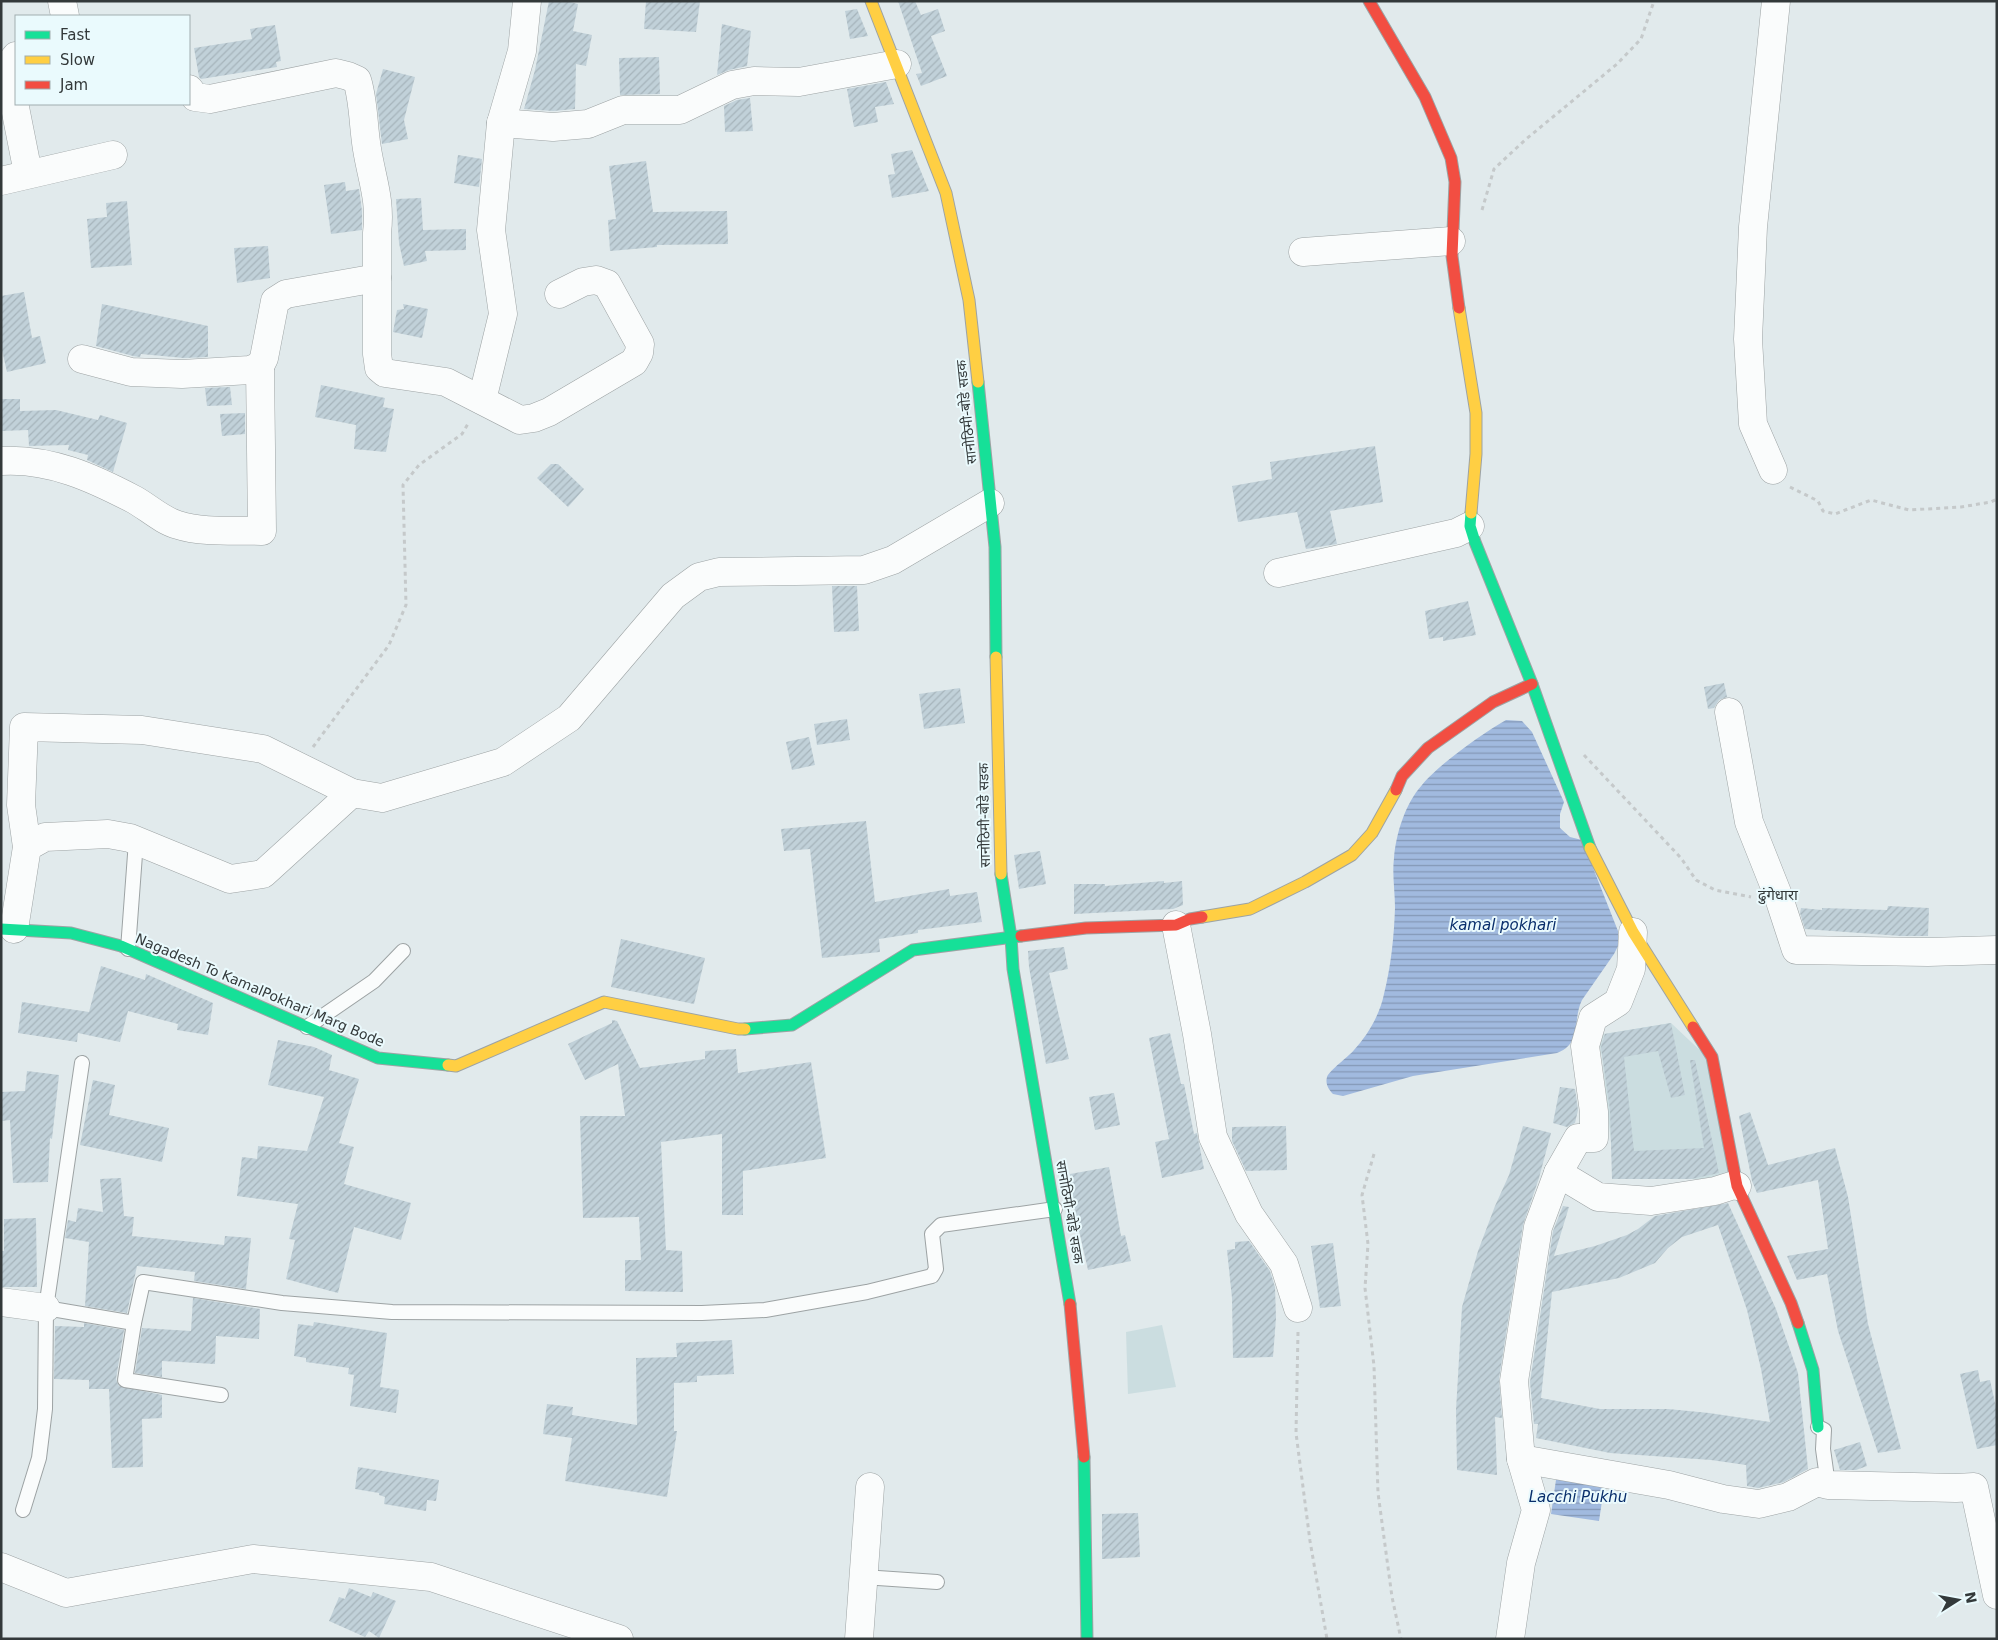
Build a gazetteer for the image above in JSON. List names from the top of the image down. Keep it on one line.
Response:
{"streets":{"street":["सानोठिमी-बोडे सडक","Nagadesh To KamalPokhari Marg Bode"]},"crossings":[["सानोठिमी-बोडे सडक","Nagadesh To KamalPokhari Marg Bode"]],"districts":["ढुंगेधारा"],"water":["kamal pokhari","Lacchi Pukhu"],"legend":["Fast","Slow","Jam"],"north":"right"}
